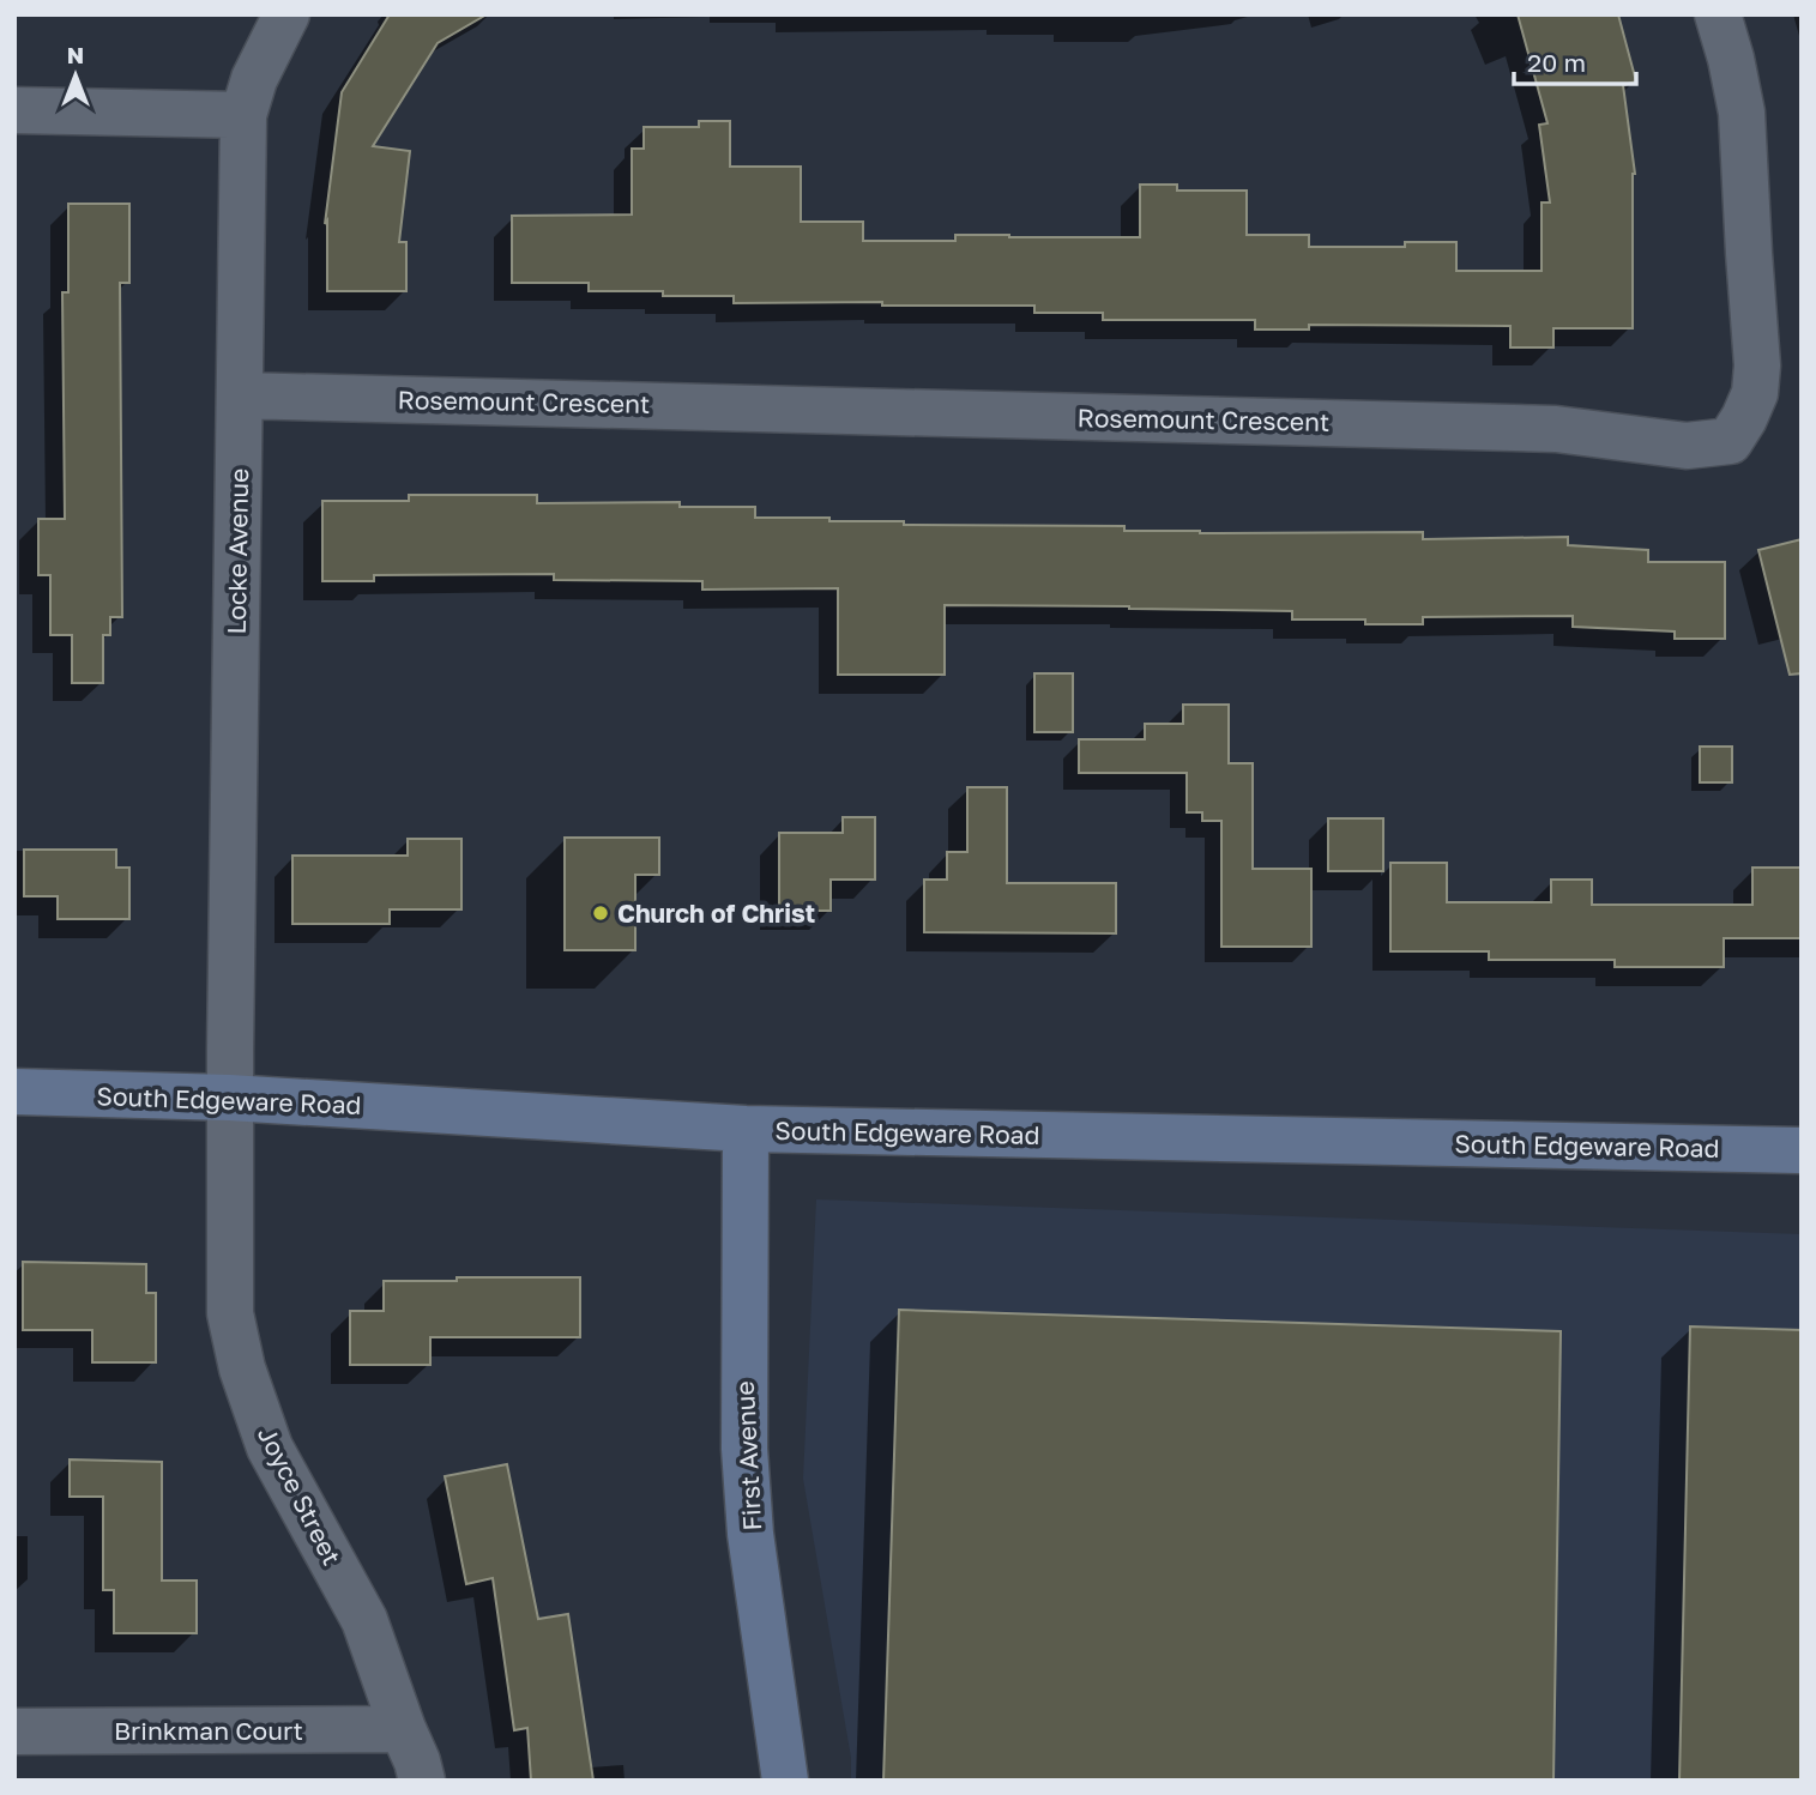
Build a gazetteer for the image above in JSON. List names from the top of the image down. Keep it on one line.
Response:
{"streets":{"main road":["South Edgeware Road","First Avenue"],"street":["Rosemount Crescent","Locke Avenue","Joyce Street","Brinkman Court"]},"crossings":[["Rosemount Crescent","Locke Avenue"],["Locke Avenue","South Edgeware Road"],["Locke Avenue","Joyce Street"],["South Edgeware Road","First Avenue"],["South Edgeware Road","Joyce Street"],["Joyce Street","Brinkman Court"]],"places":["Church of Christ"],"scale_bar":"20 m","north":"top"}
